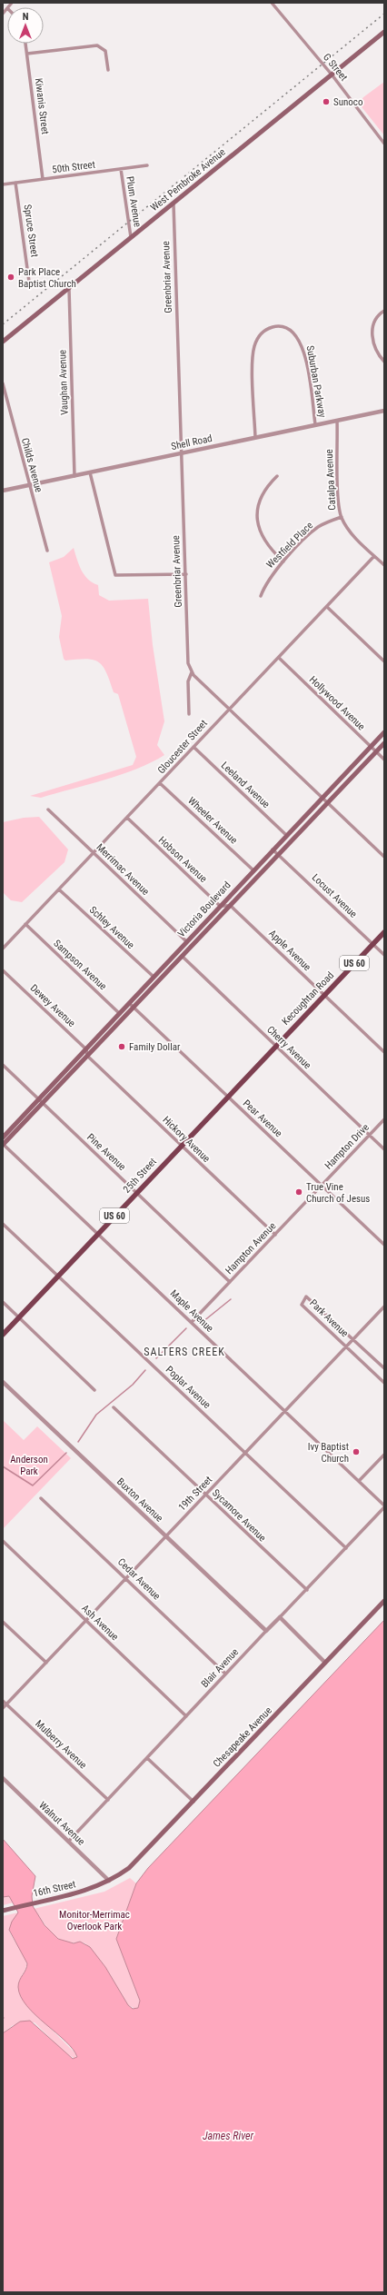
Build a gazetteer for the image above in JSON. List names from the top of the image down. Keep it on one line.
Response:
{"streets":{"main road":["West Pembroke Avenue","Victoria Boulevard","US 60","Kecoughtan Road","25th Street","Chesapeake Avenue","16th Street"],"street":["G Street","Kiwanis Street","50th Street","Plum Avenue","Spruce Street","Greenbriar Avenue","Suburban Parkway","Vaughan Avenue","Shell Road","Childs Avenue","Catalpa Avenue","Westfield Place","Hollywood Avenue","Gloucester Street","Leeland Avenue","Wheeler Avenue","Hobson Avenue","Merrimac Avenue","Locust Avenue","Schley Avenue","Apple Avenue","Sampson Avenue","Dewey Avenue","Cherry Avenue","Pear Avenue","Hickory Avenue","Hampton Drive","Pine Avenue","Hampton Avenue","Maple Avenue","Park Avenue","Poplar Avenue","19th Street","Buxton Avenue","Sycamore Avenue","Cedar Avenue","Ash Avenue","Blair Avenue","Mulberry Avenue","Walnut Avenue"]},"crossings":[["G Street","West Pembroke Avenue"],["Kiwanis Street","50th Street"],["50th Street","Plum Avenue"],["50th Street","Spruce Street"],["West Pembroke Avenue","Plum Avenue"],["West Pembroke Avenue","Greenbriar Avenue"],["West Pembroke Avenue","Vaughan Avenue"],["Greenbriar Avenue","Shell Road"],["Suburban Parkway","Shell Road"],["Vaughan Avenue","Shell Road"],["Shell Road","Childs Avenue"],["Shell Road","Catalpa Avenue"],["Catalpa Avenue","Westfield Place"],["Catalpa Avenue","Gloucester Street"],["Hollywood Avenue","Gloucester Street"],["Hollywood Avenue","Victoria Boulevard"],["Gloucester Street","Leeland Avenue"],["Gloucester Street","Wheeler Avenue"],["Gloucester Street","Hobson Avenue"],["Gloucester Street","Merrimac Avenue"],["Gloucester Street","Schley Avenue"],["Gloucester Street","Sampson Avenue"],["Leeland Avenue","Victoria Boulevard"],["Wheeler Avenue","Victoria Boulevard"],["Hobson Avenue","Victoria Boulevard"],["Merrimac Avenue","Victoria Boulevard"],["Locust Avenue","Victoria Boulevard"],["Locust Avenue","Kecoughtan Road"],["Victoria Boulevard","Schley Avenue"],["Victoria Boulevard","Apple Avenue"],["Victoria Boulevard","Sampson Avenue"],["Victoria Boulevard","Dewey Avenue"],["Victoria Boulevard","Cherry Avenue"],["Victoria Boulevard","Pear Avenue"],["Victoria Boulevard","Hickory Avenue"],["Victoria Boulevard","Pine Avenue"],["Apple Avenue","Kecoughtan Road"],["Kecoughtan Road","Cherry Avenue"],["Kecoughtan Road","25th Street"],["Cherry Avenue","Hampton Drive"],["Pear Avenue","Hampton Drive"],["Pear Avenue","25th Street"],["Pear Avenue","Hampton Avenue"],["Hickory Avenue","25th Street"],["Hickory Avenue","Hampton Avenue"],["Hampton Drive","Hampton Avenue"],["Pine Avenue","25th Street"],["Pine Avenue","Hampton Avenue"],["25th Street","Maple Avenue"],["25th Street","Poplar Avenue"],["Hampton Avenue","Maple Avenue"],["Maple Avenue","19th Street"],["Maple Avenue","Blair Avenue"],["Park Avenue","19th Street"],["Poplar Avenue","19th Street"],["Poplar Avenue","Blair Avenue"],["19th Street","Buxton Avenue"],["19th Street","Sycamore Avenue"],["19th Street","Cedar Avenue"],["19th Street","Ash Avenue"],["19th Street","Mulberry Avenue"],["Buxton Avenue","Blair Avenue"],["Sycamore Avenue","Blair Avenue"],["Cedar Avenue","Blair Avenue"],["Ash Avenue","Blair Avenue"],["Blair Avenue","Mulberry Avenue"],["Blair Avenue","Walnut Avenue"],["Chesapeake Avenue","Walnut Avenue"],["Chesapeake Avenue","16th Street"],["Walnut Avenue","16th Street"]],"districts":["SALTERS CREEK"],"water":["James River"],"parks":["Anderson Park","Monitor-Merrimac Overlook Park"],"places":["Sunoco","Park Place Baptist Church","Family Dollar","True Vine Church of Jesus","Ivy Baptist Church"],"north":"top"}
